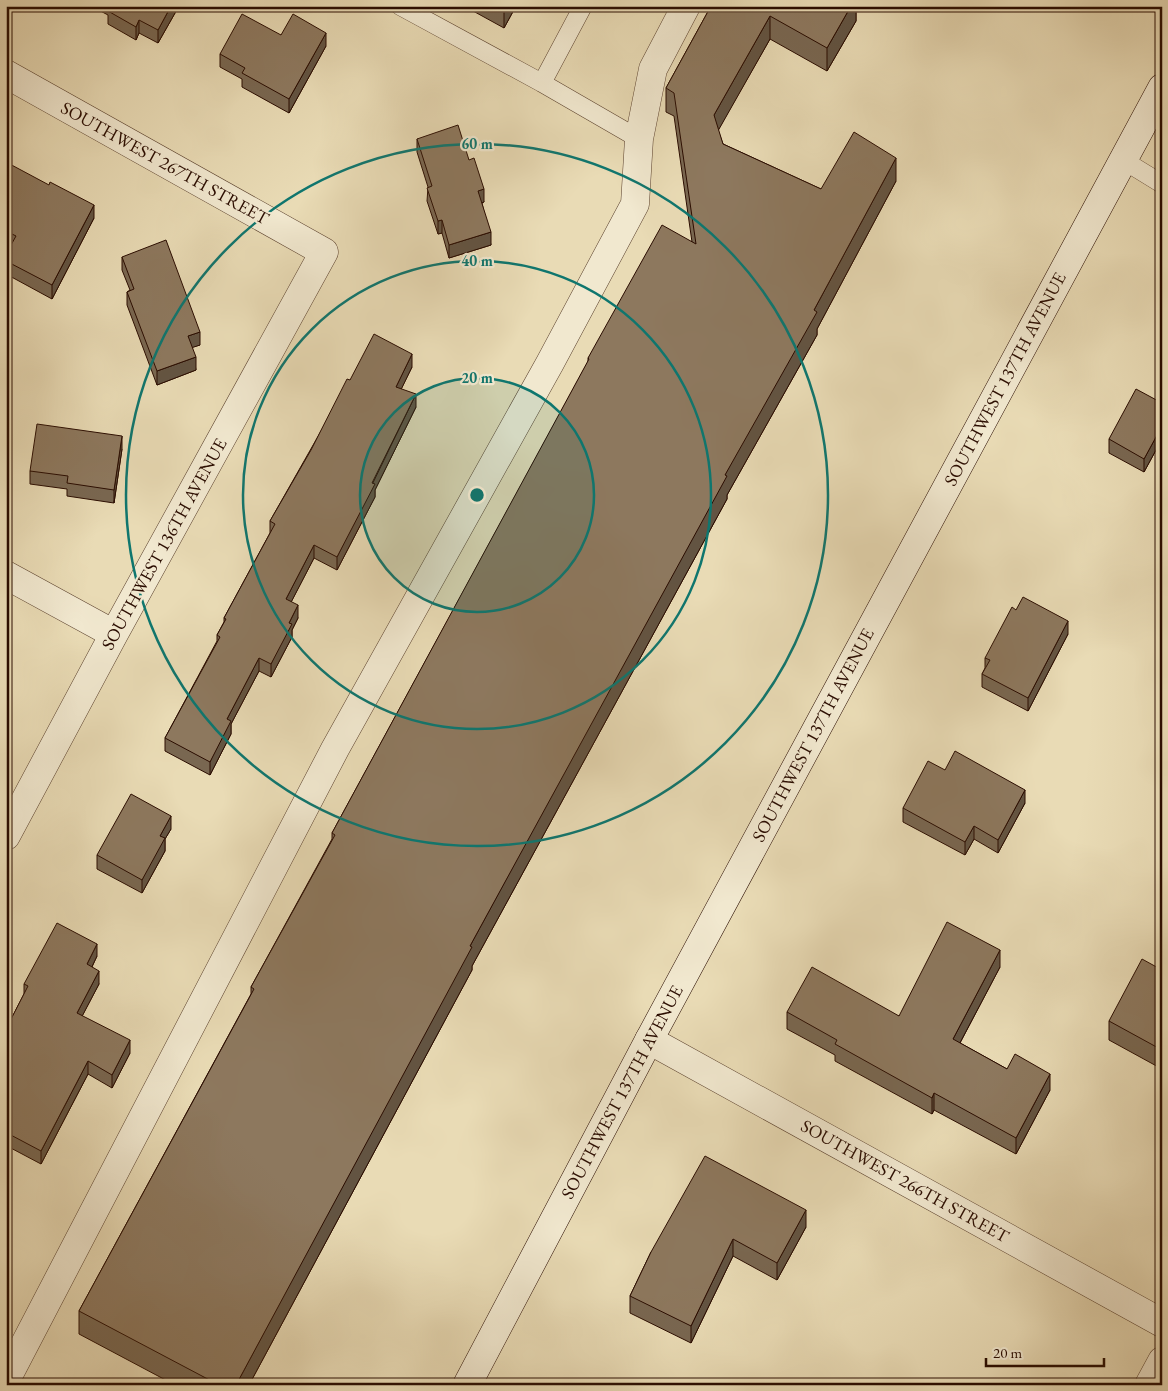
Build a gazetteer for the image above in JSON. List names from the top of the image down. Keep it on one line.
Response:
{"streets":{"street":["SOUTHWEST 267TH STREET","SOUTHWEST 137TH AVENUE","SOUTHWEST 136TH AVENUE","SOUTHWEST 266TH STREET"]},"crossings":[["SOUTHWEST 267TH STREET","SOUTHWEST 136TH AVENUE"],["SOUTHWEST 137TH AVENUE","SOUTHWEST 266TH STREET"]],"scale_bar":"20 m","rings":["60 m","40 m","20 m"]}
